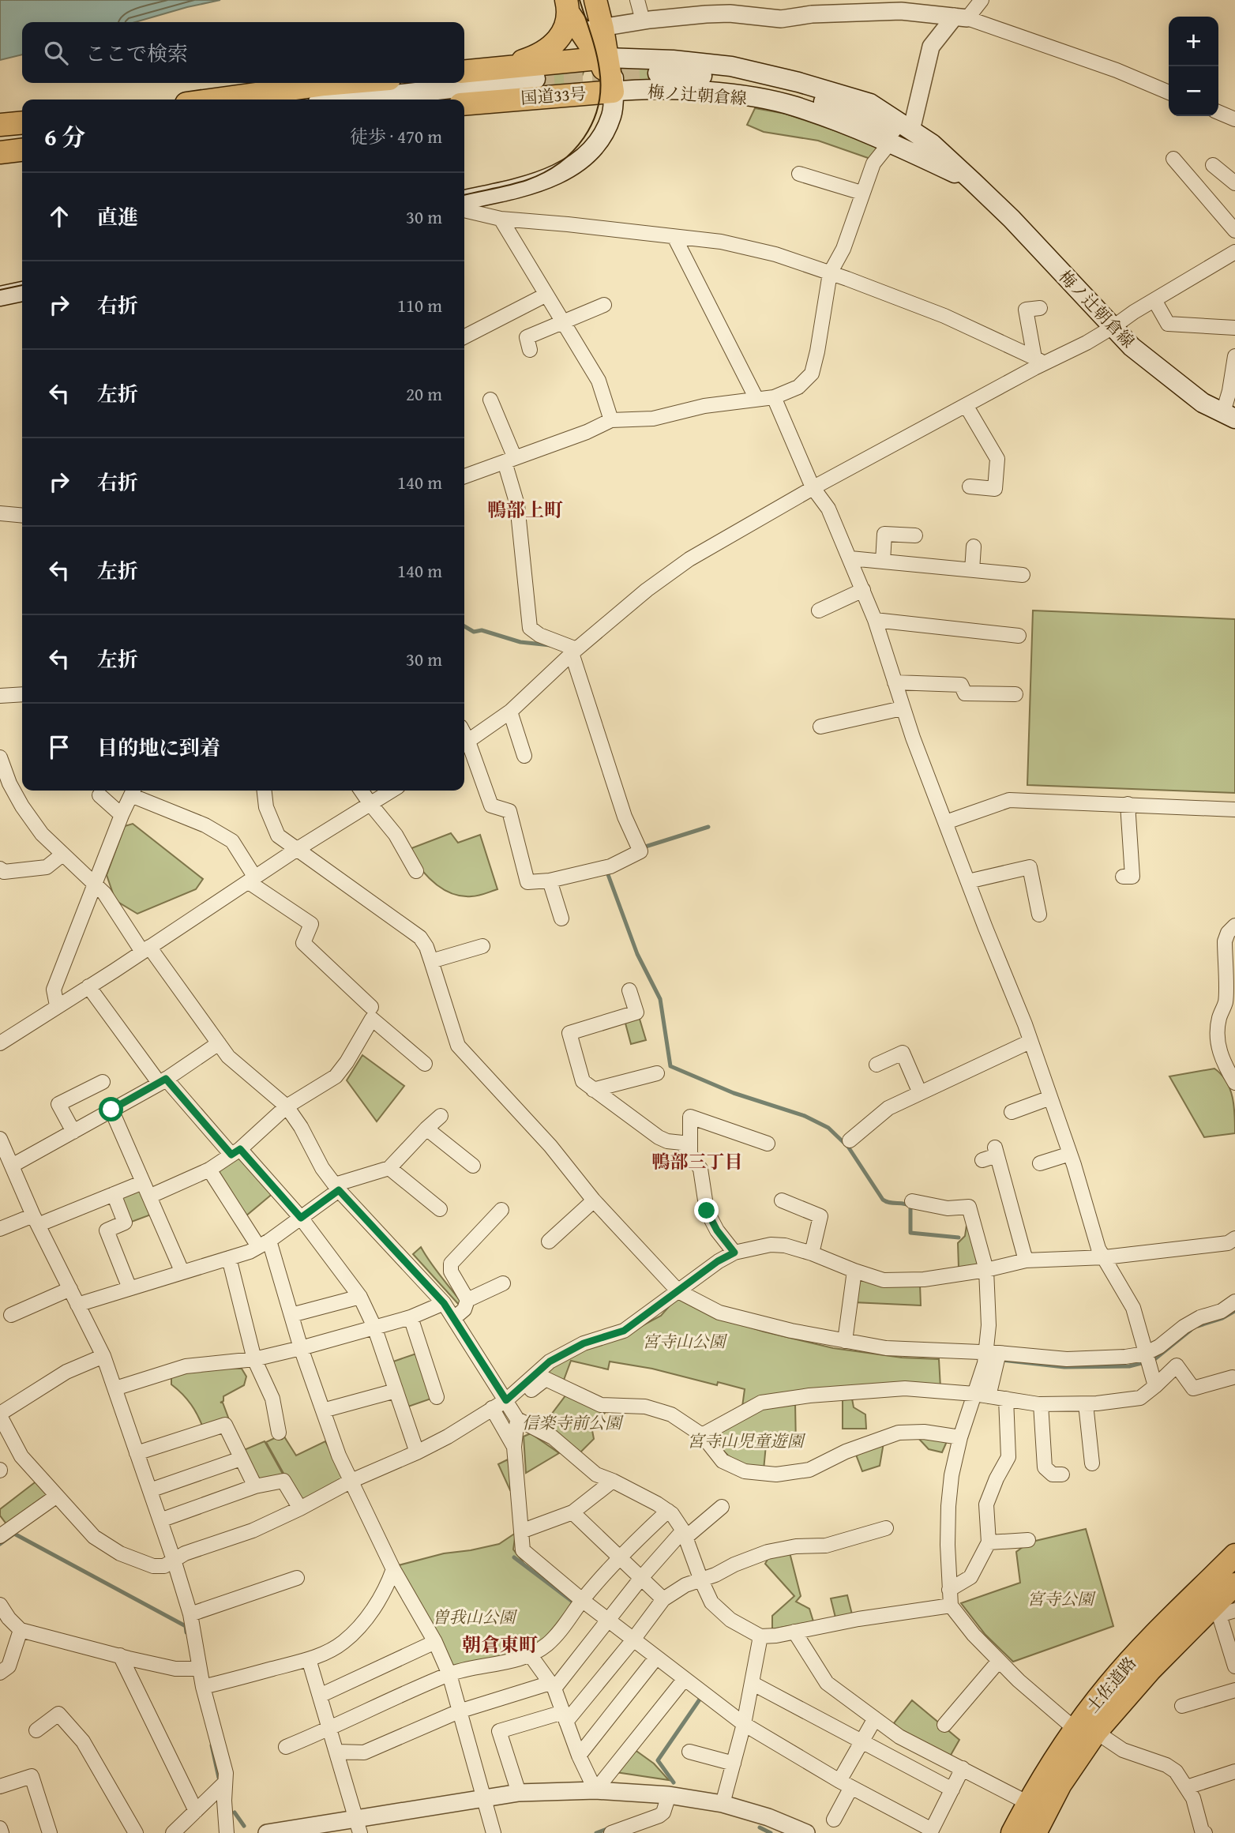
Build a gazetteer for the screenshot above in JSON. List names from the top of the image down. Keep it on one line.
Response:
{"streets":{"highway":["国道33号","土佐道路"],"main road":["梅ノ辻朝倉線"]},"crossings":[["梅ノ辻朝倉線","国道33号"]],"districts":["鴨部上町","鴨部三丁目","朝倉東町"],"parks":["宮寺山公園","信楽寺前公園","宮寺山児童遊園","宮寺公園","曽我山公園"],"page":{"map_buttons":["+","−"],"search":"ここで検索","heading":["6 分","徒歩 · 470 m"],"list":[["直進","30 m"],["右折","110 m"],["左折","20 m"],["右折","140 m"],["左折","140 m"],["左折","30 m"],"目的地に到着"]}}
